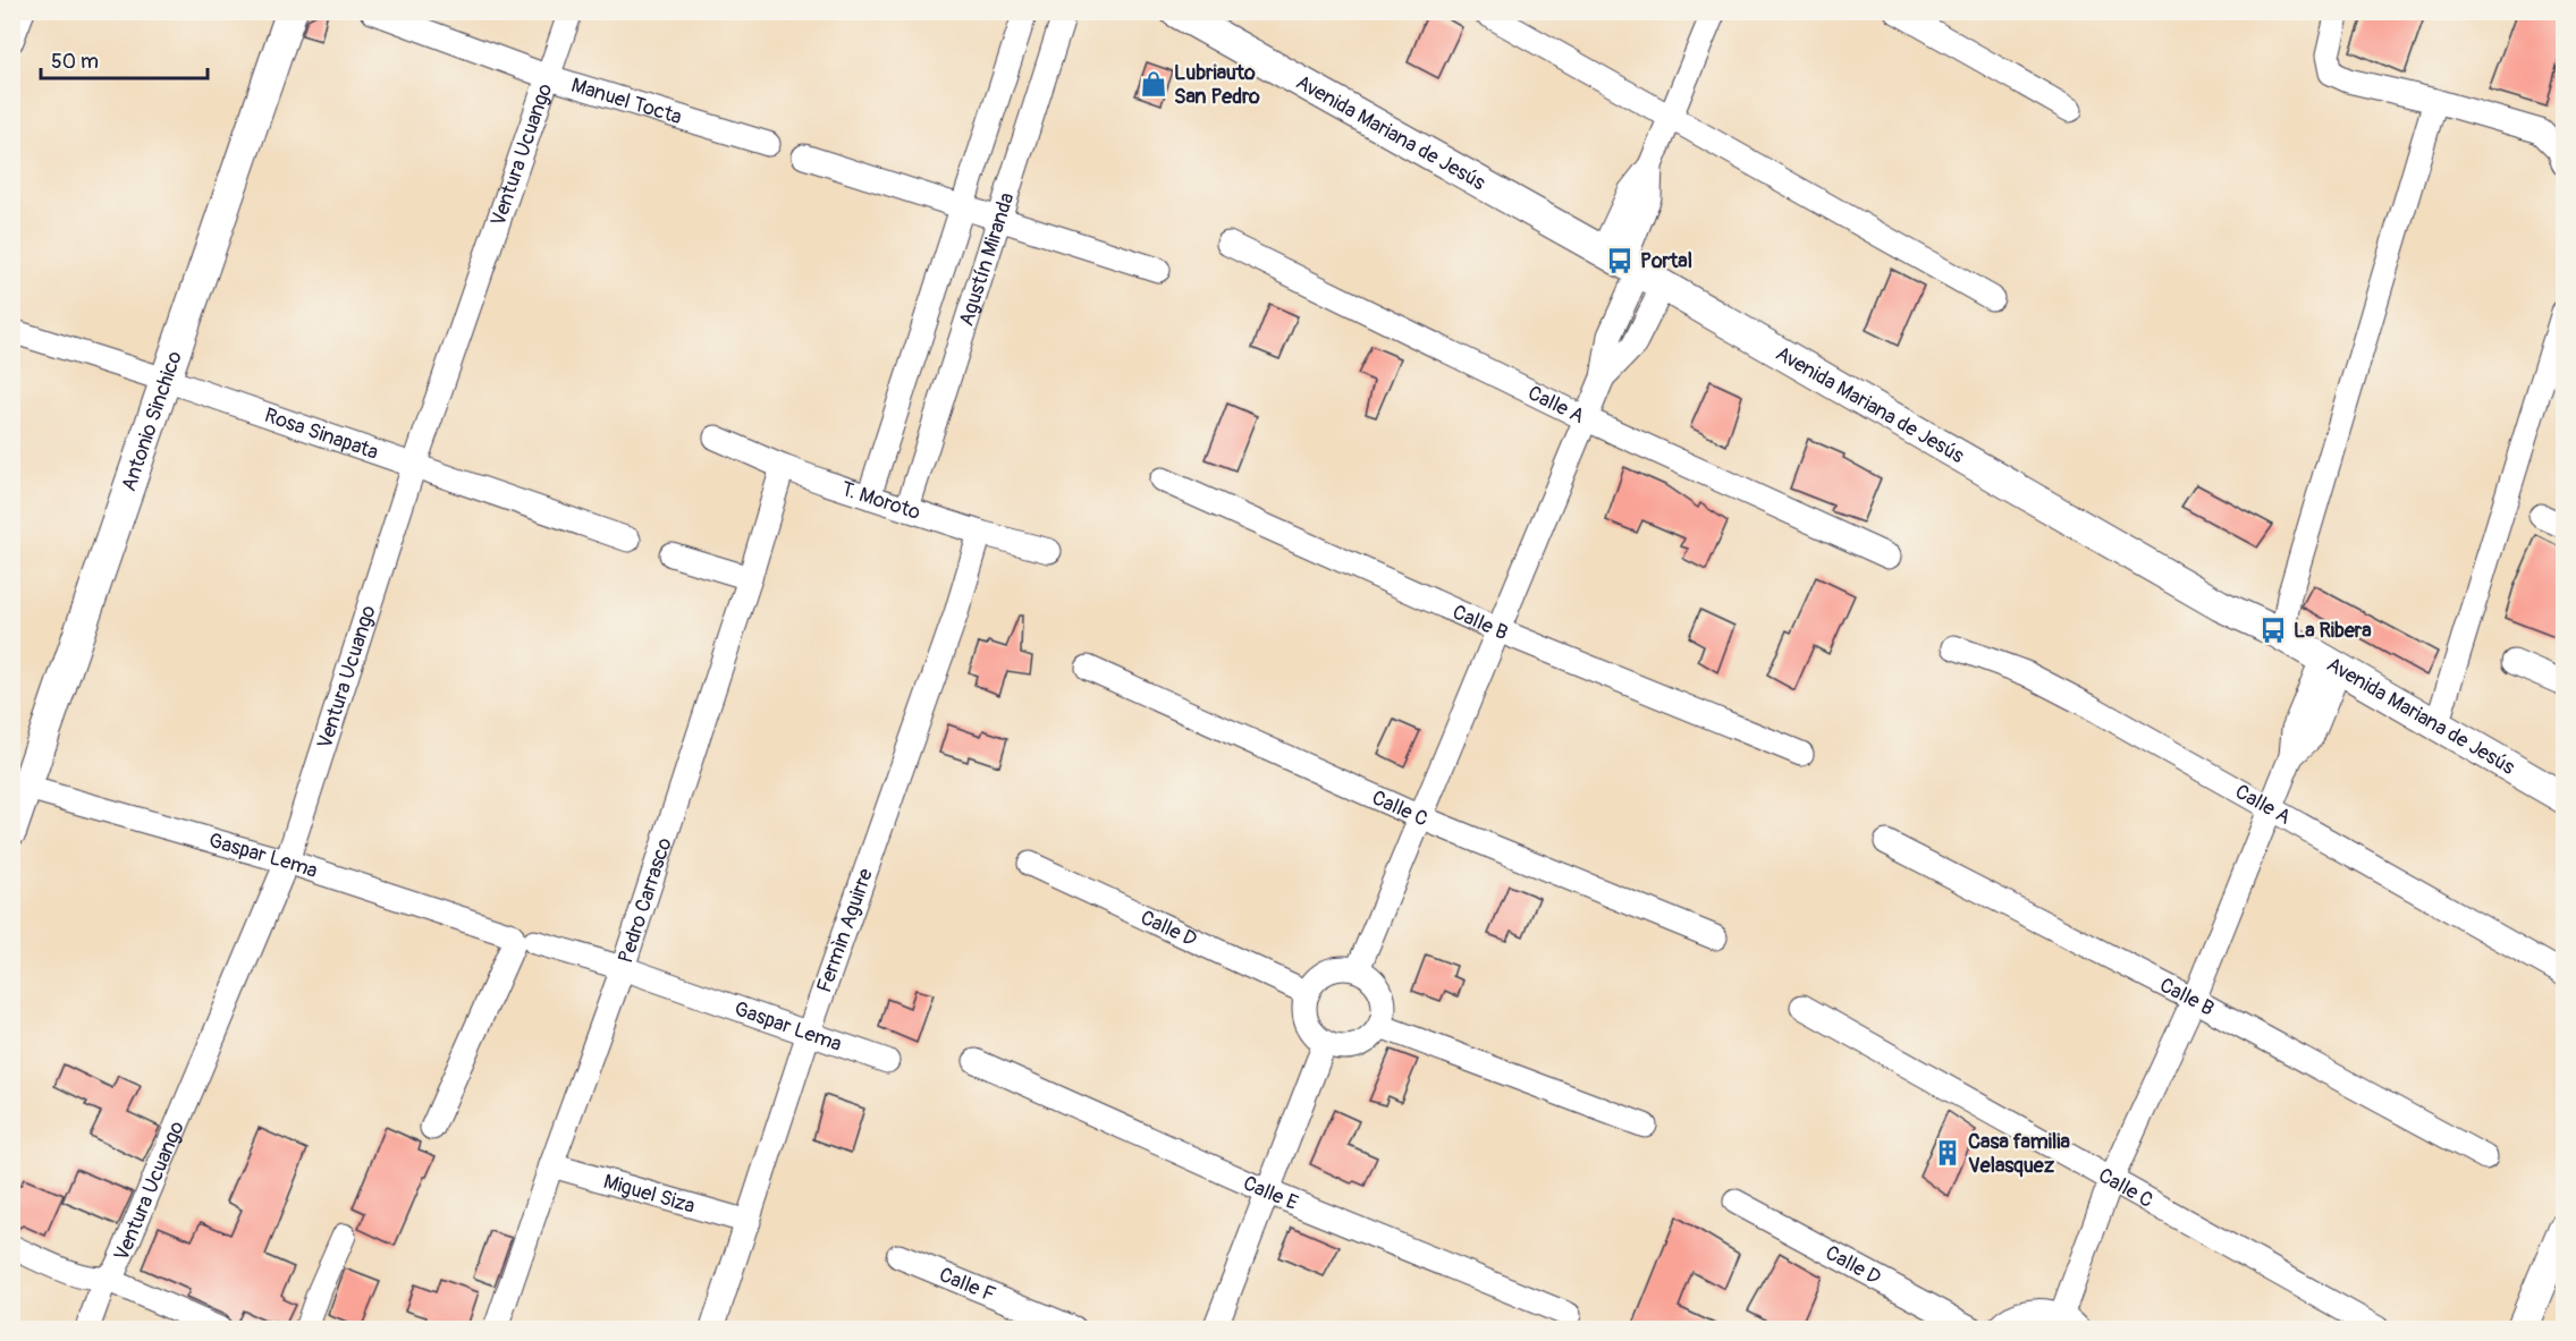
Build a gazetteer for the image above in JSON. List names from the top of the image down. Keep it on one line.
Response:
{"streets":{"street":["Manuel Tocta","Avenida Mariana de Jesús","Ventura Ucuango","Agustín Miranda","Calle A","Antonio Sinchico","Rosa Sinapata","T. Moroto","Calle B","Calle C","Gaspar Lema","Pedro Carrasco","Calle D","Fermìn Aguirre","Calle E","Miguel Siza","Calle F"]},"crossings":[["Manuel Tocta","Ventura Ucuango"],["Ventura Ucuango","Rosa Sinapata"],["Ventura Ucuango","Gaspar Lema"],["Agustín Miranda","T. Moroto"],["Antonio Sinchico","Rosa Sinapata"],["Antonio Sinchico","Gaspar Lema"],["T. Moroto","Pedro Carrasco"],["T. Moroto","Fermìn Aguirre"],["Gaspar Lema","Pedro Carrasco"],["Gaspar Lema","Fermìn Aguirre"],["Pedro Carrasco","Miguel Siza"],["Fermìn Aguirre","Miguel Siza"]],"places":{"shop":["Lubriauto San Pedro"],"bus stop":["Portal","La Ribera"],"building":["Casa familia Velasquez"]},"scale_bar":"50 m"}
